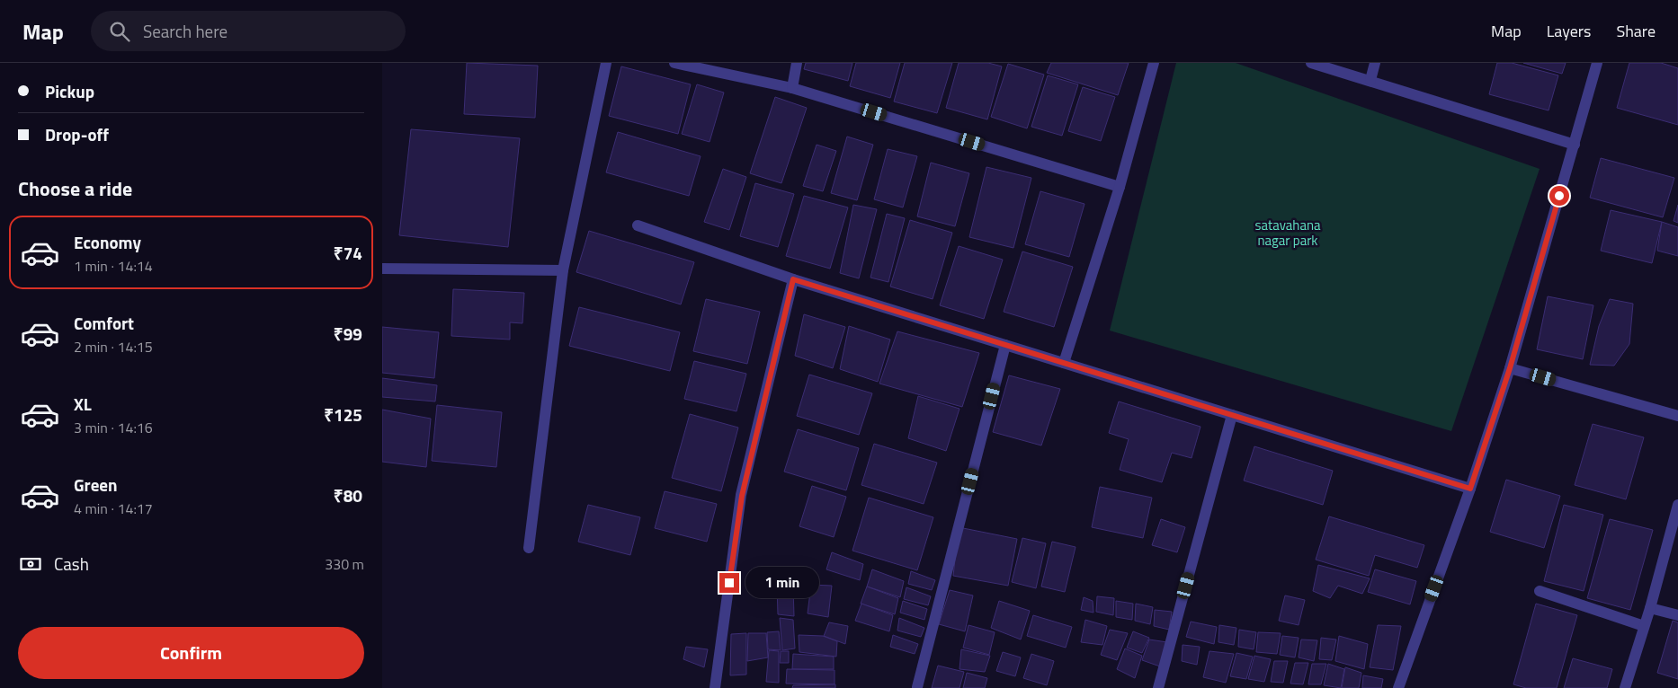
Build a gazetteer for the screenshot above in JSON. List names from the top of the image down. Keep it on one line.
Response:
{"parks":["satavahana nagar park"],"page":{"header":"Map","search":"Search here","nav":["Map","Layers","Share"],"banner":["Pickup","Drop-off"],"heading":"Choose a ride","list":[{"name":"Economy","note":"1 min · 14:14","value":"₹74"},{"name":"Comfort","note":"2 min · 14:15","value":"₹99"},{"name":"XL","note":"3 min · 14:16","value":"₹125"},{"name":"Green","note":"4 min · 14:17","value":"₹80"}],"pay":["Cash","330 m"],"bubble":"1 min","buttons":"Confirm"}}
